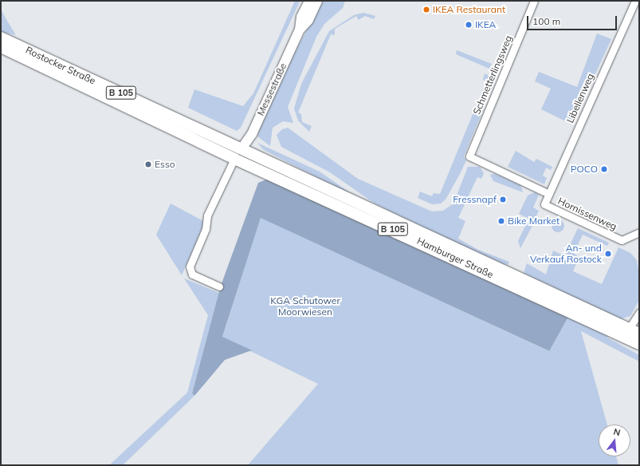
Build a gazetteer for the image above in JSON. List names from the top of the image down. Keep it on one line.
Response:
{"streets":{"main road":["Rostocker Straße","Messestraße","B 105","Hamburger Straße"],"street":["Schmetterlingsweg","Libellenweg","Hornissenweg"]},"crossings":[["Rostocker Straße","Messestraße"],["Rostocker Straße","Hamburger Straße"],["Schmetterlingsweg","Hornissenweg"],["Messestraße","Hamburger Straße"],["Libellenweg","Hornissenweg"]],"parks":["KGA Schutower Moorwiesen"],"places":["IKEA Restaurant","IKEA","Esso","POCO","Fressnapf","Bike Market","An- und Verkauf Rostock"],"scale_bar":"100 m","north":"top"}
